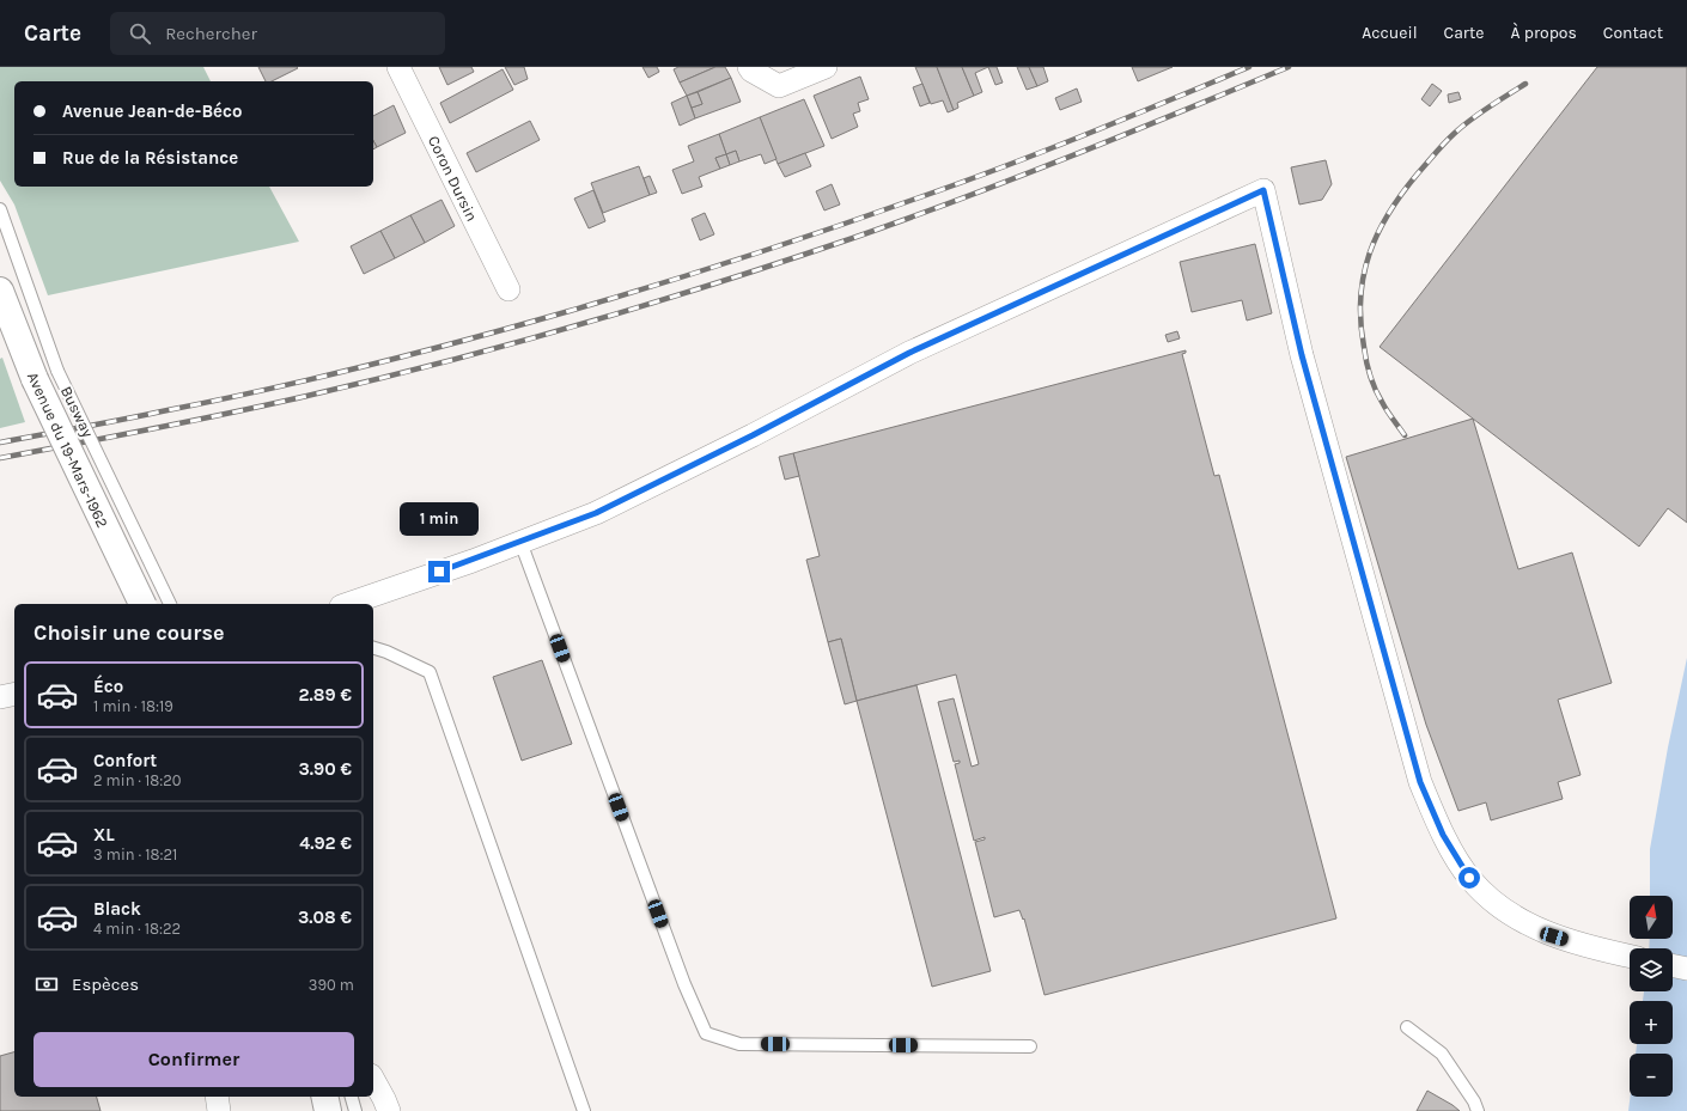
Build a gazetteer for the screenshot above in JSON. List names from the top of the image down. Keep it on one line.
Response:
{"streets":{"main road":["Avenue du 19-Mars-1962"],"street":["Coron Dursin"],"lane":["Busway"]},"crossings":[["Busway","Avenue du 19-Mars-1962"]],"north":"top","page":{"header":"Carte","search":"Rechercher","nav":["Accueil","Carte","À propos","Contact"],"banner":["Avenue Jean-de-Béco","Rue de la Résistance"],"bubble":"1 min","heading":"Choisir une course","list":[{"name":"Éco","note":"1 min · 18:19","value":"2.89 €"},{"name":"Confort","note":"2 min · 18:20","value":"3.90 €"},{"name":"XL","note":"3 min · 18:21","value":"4.92 €"},{"name":"Black","note":"4 min · 18:22","value":"3.08 €"}],"map_buttons":["+","−"],"pay":["Espèces","390 m"],"buttons":"Confirmer"}}
